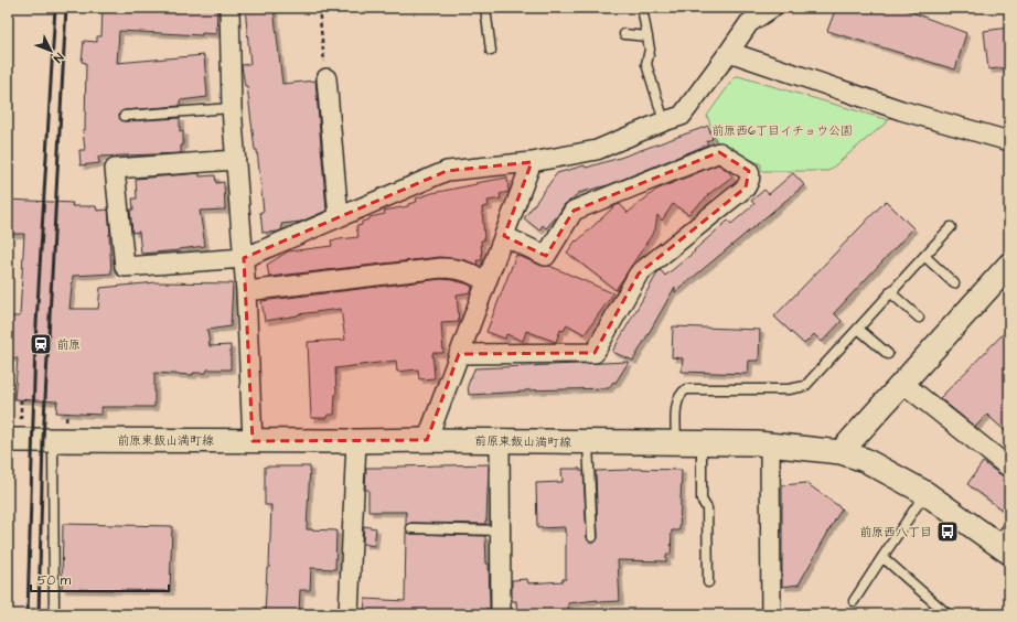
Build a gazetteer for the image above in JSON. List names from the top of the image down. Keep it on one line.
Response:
{"streets":{"street":["前原東飯山満町線"]},"parks":["前原西6丁目イチョウ公園"],"places":{"station":["前原"],"bus stop":["前原西八丁目"]},"scale_bar":"50 m","north":"bottom right"}
